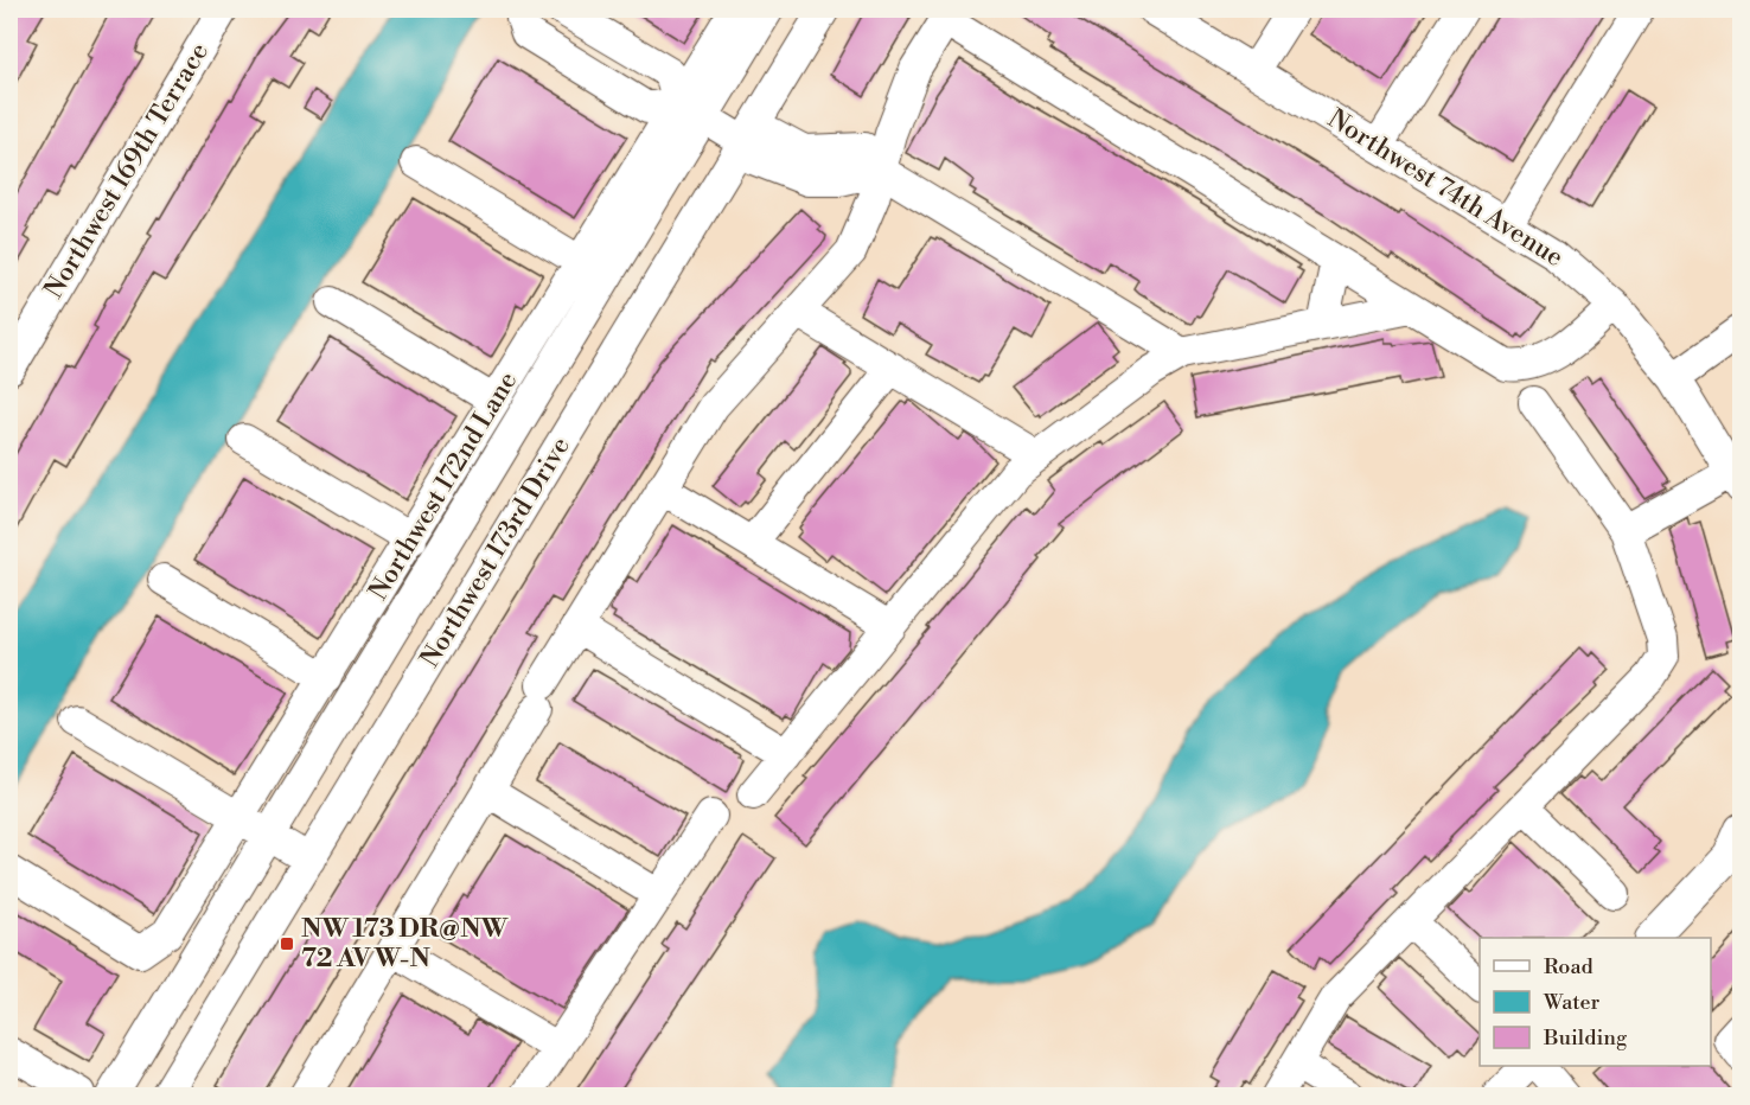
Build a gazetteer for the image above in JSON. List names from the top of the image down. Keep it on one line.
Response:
{"streets":{"street":["Northwest 169th Terrace","Northwest 74th Avenue","Northwest 172nd Lane","Northwest 173rd Drive"]},"places":{"transit":["NW 173 DR@NW 72 AV W-N"]},"legend":["Road","Water","Building"]}
